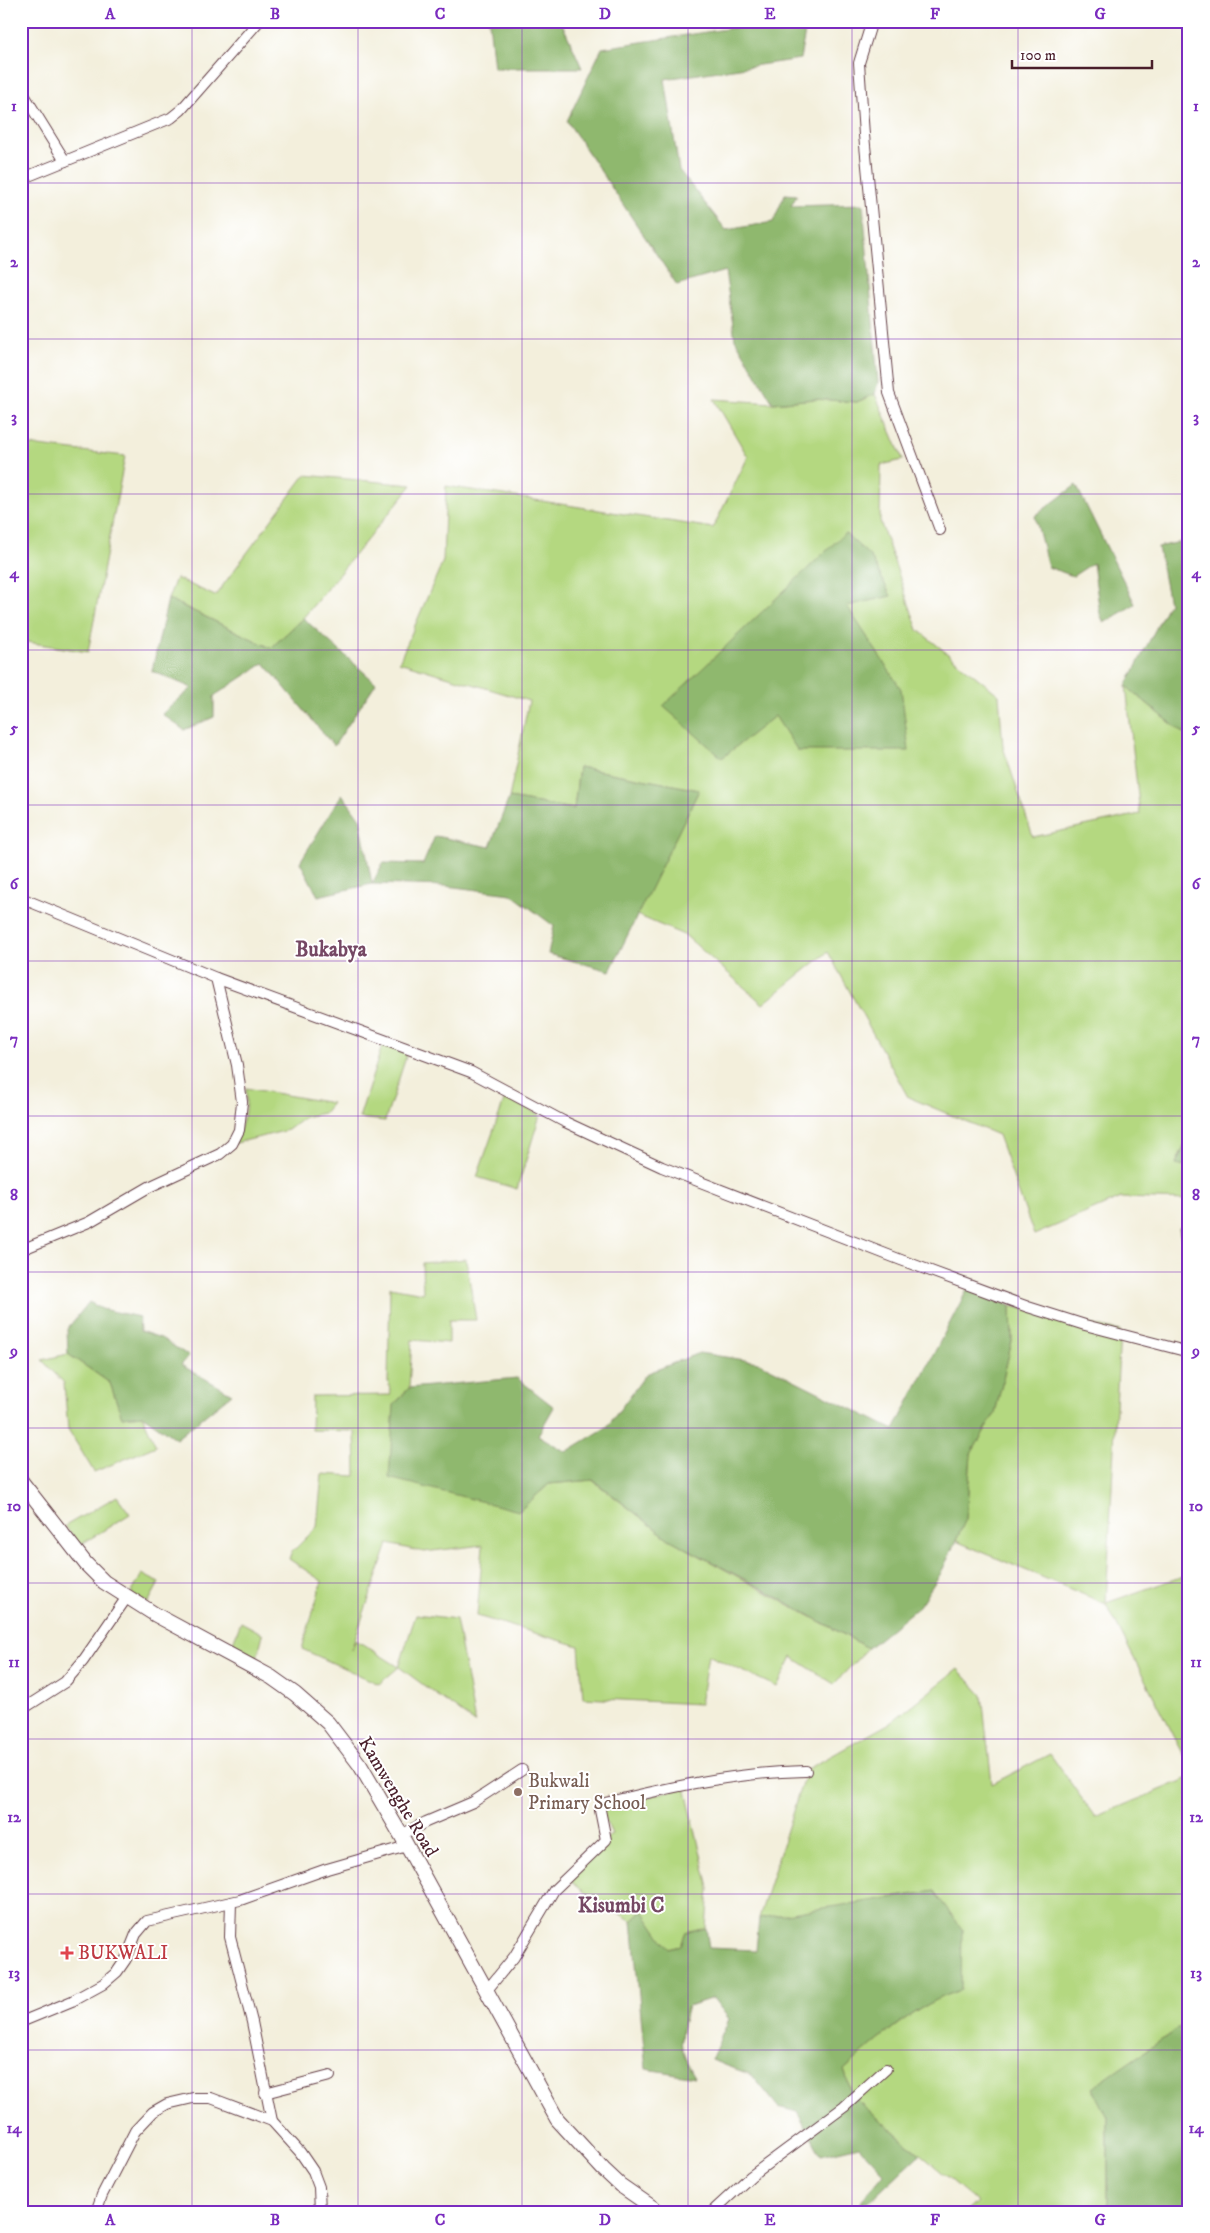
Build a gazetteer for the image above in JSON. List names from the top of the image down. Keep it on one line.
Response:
{"streets":{"main road":["Kamwenghe Road"]},"districts":["Bukabya","Kisumbi C"],"places":{"other":["Bukwali Primary School"],"health":["BUKWALI"]},"scale_bar":"100 m","grid":{"columns":["A","B","C","D","E","F","G"],"rows":["1","2","3","4","5","6","7","8","9","10","11","12","13","14"]}}
